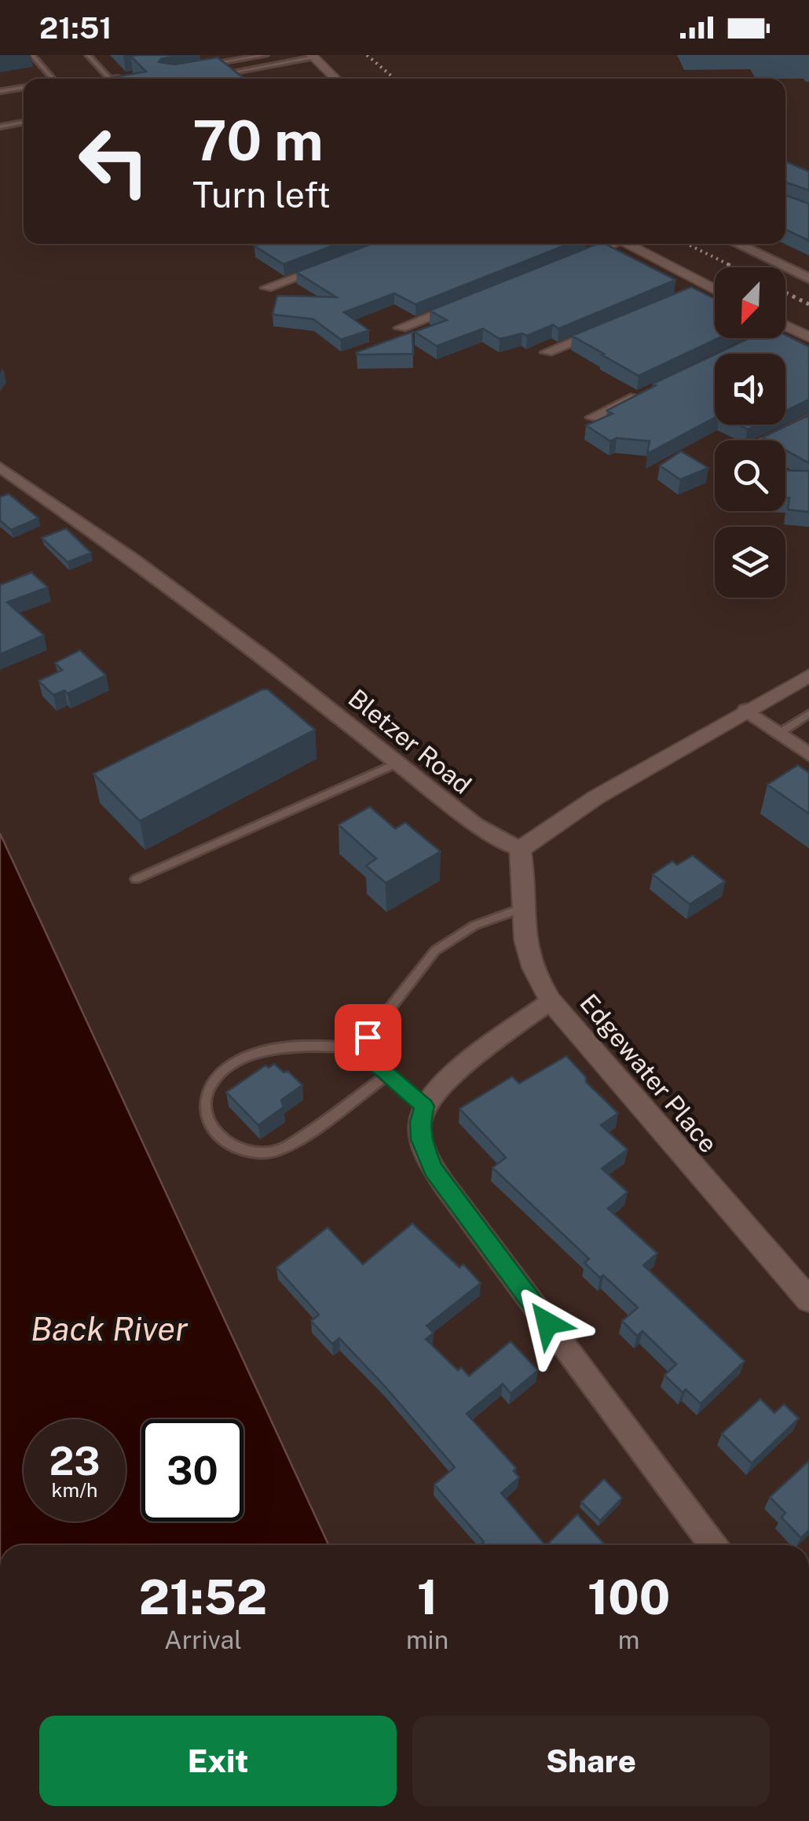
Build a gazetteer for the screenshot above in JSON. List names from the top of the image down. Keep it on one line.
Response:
{"streets":{"street":["Bletzer Road","Edgewater Place"]},"crossings":[["Bletzer Road","Edgewater Place"]],"water":["Back River"],"north":"bottom left","page":{"status":"21:51","turn":["70 m","Turn left"],"speed":"23 km/h","limit":"30","eta":["21:52","Arrival","1","min","100","m"],"buttons":["Exit","Share"]}}
